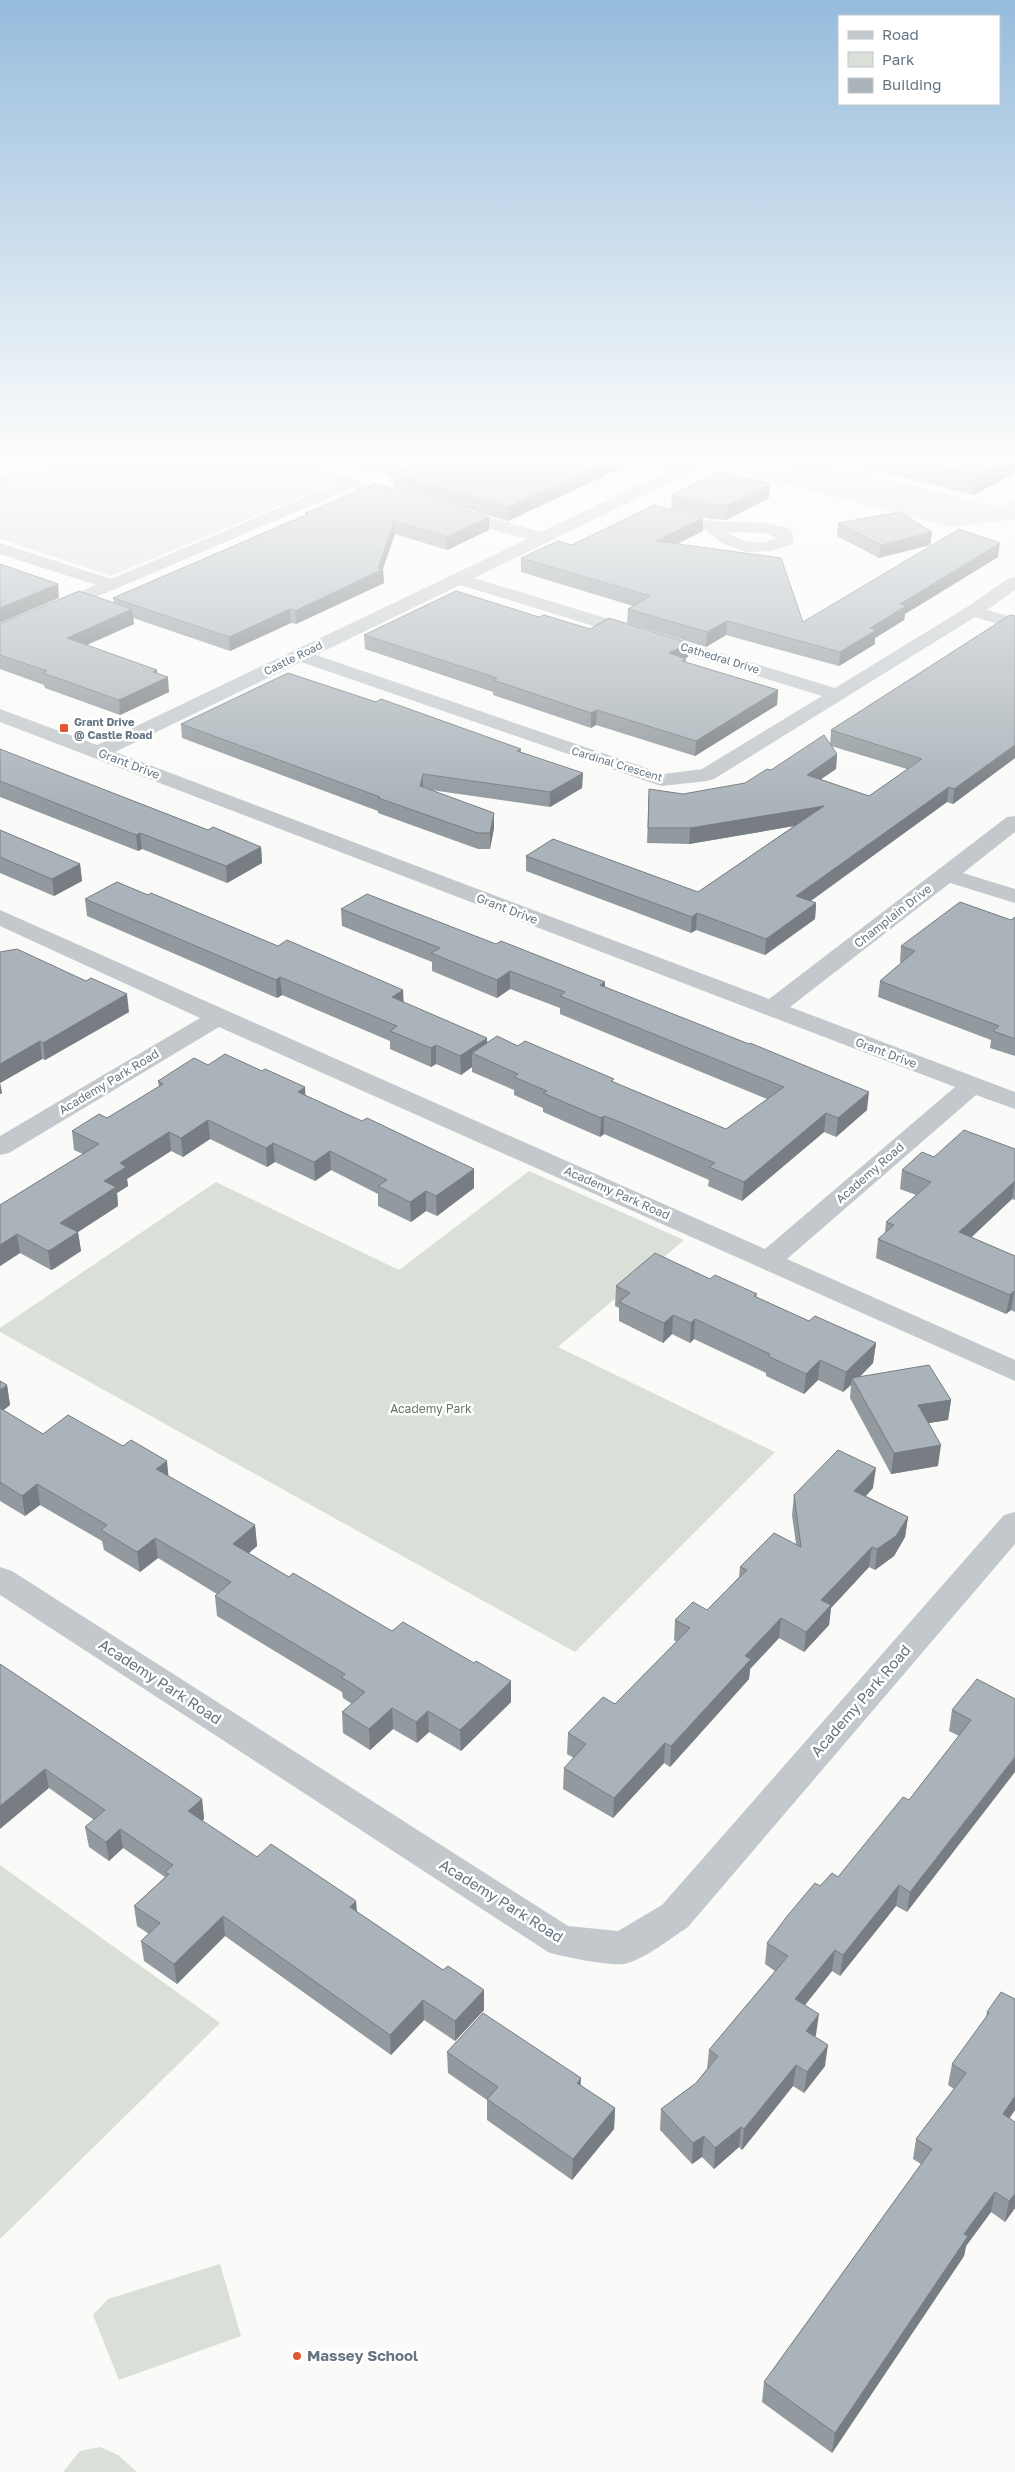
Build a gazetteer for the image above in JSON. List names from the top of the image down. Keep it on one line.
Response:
{"streets":{"street":["Castle Road","Cathedral Drive","Grant Drive","Cardinal Crescent","Champlain Drive","Academy Park Road","Academy Road"]},"crossings":[["Castle Road","Cathedral Drive"],["Castle Road","Grant Drive"],["Castle Road","Cardinal Crescent"],["Cathedral Drive","Cardinal Crescent"],["Grant Drive","Champlain Drive"],["Grant Drive","Academy Road"],["Academy Park Road","Academy Road"]],"parks":["Academy Park"],"places":{"transit":["Grant Drive @ Castle Road"],"other":["Massey School"]},"legend":["Road","Park","Building"]}
